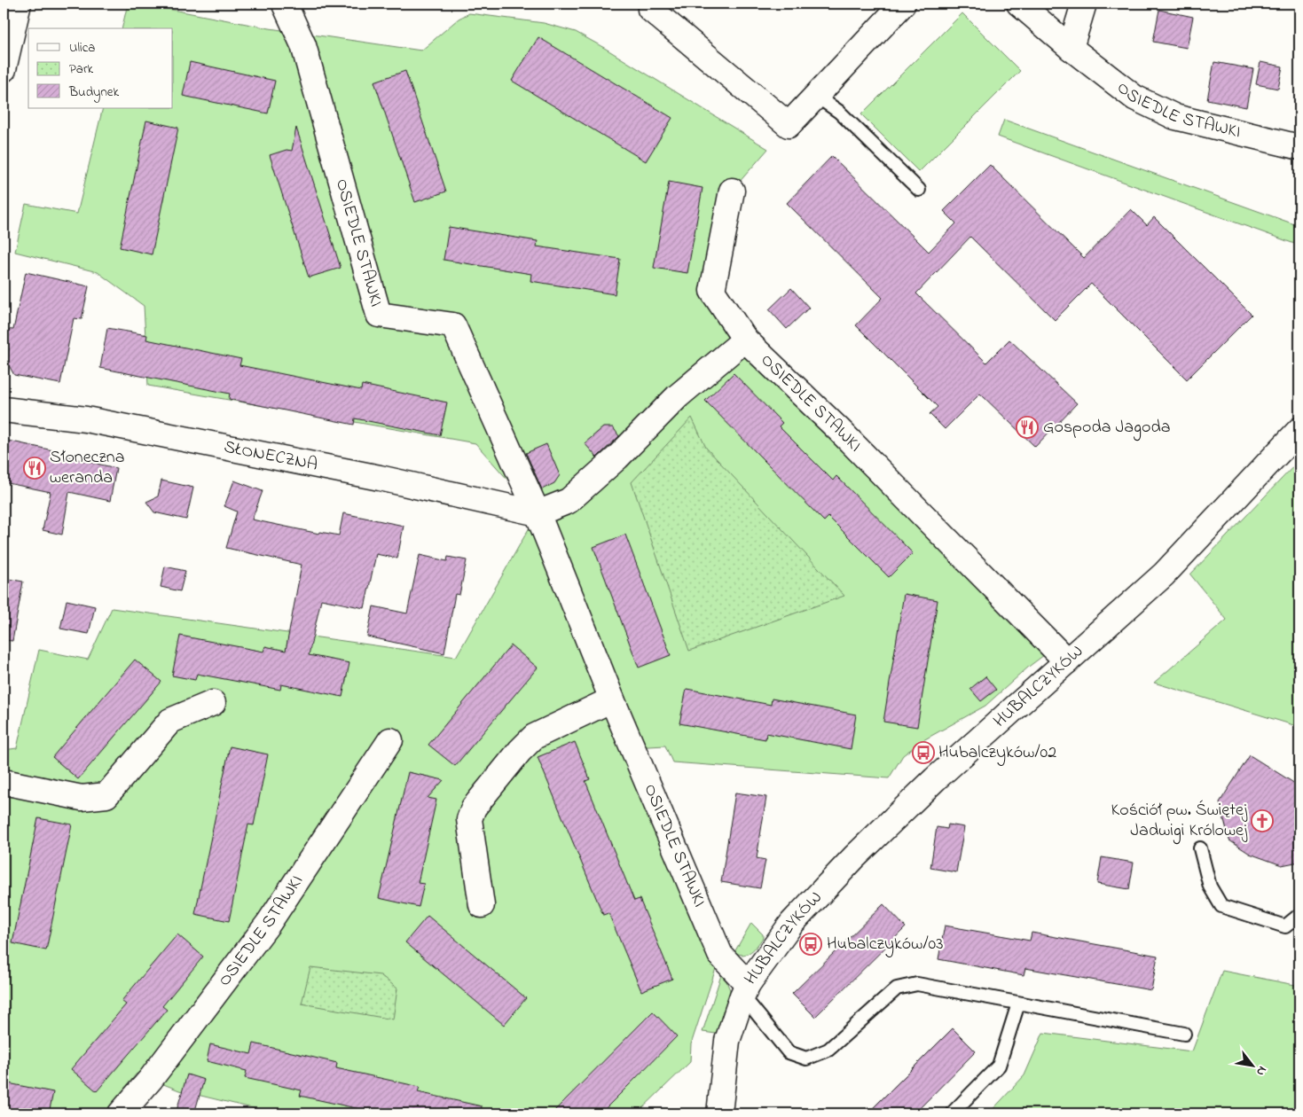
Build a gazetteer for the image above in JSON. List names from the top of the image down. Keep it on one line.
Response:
{"streets":{"street":["OSIEDLE STAWKI","SŁONECZNA","HUBALCZYKÓW"]},"crossings":[["OSIEDLE STAWKI","SŁONECZNA"],["OSIEDLE STAWKI","HUBALCZYKÓW"]],"places":{"restaurant":["Gospoda Jagoda","Słoneczna weranda"],"bus stop":["Hubalczyków/02","Hubalczyków/03"],"church":["Kościół pw. Świętej Jadwigi Królowej"]},"legend":["Ulica","Park","Budynek"],"north":"bottom right"}
